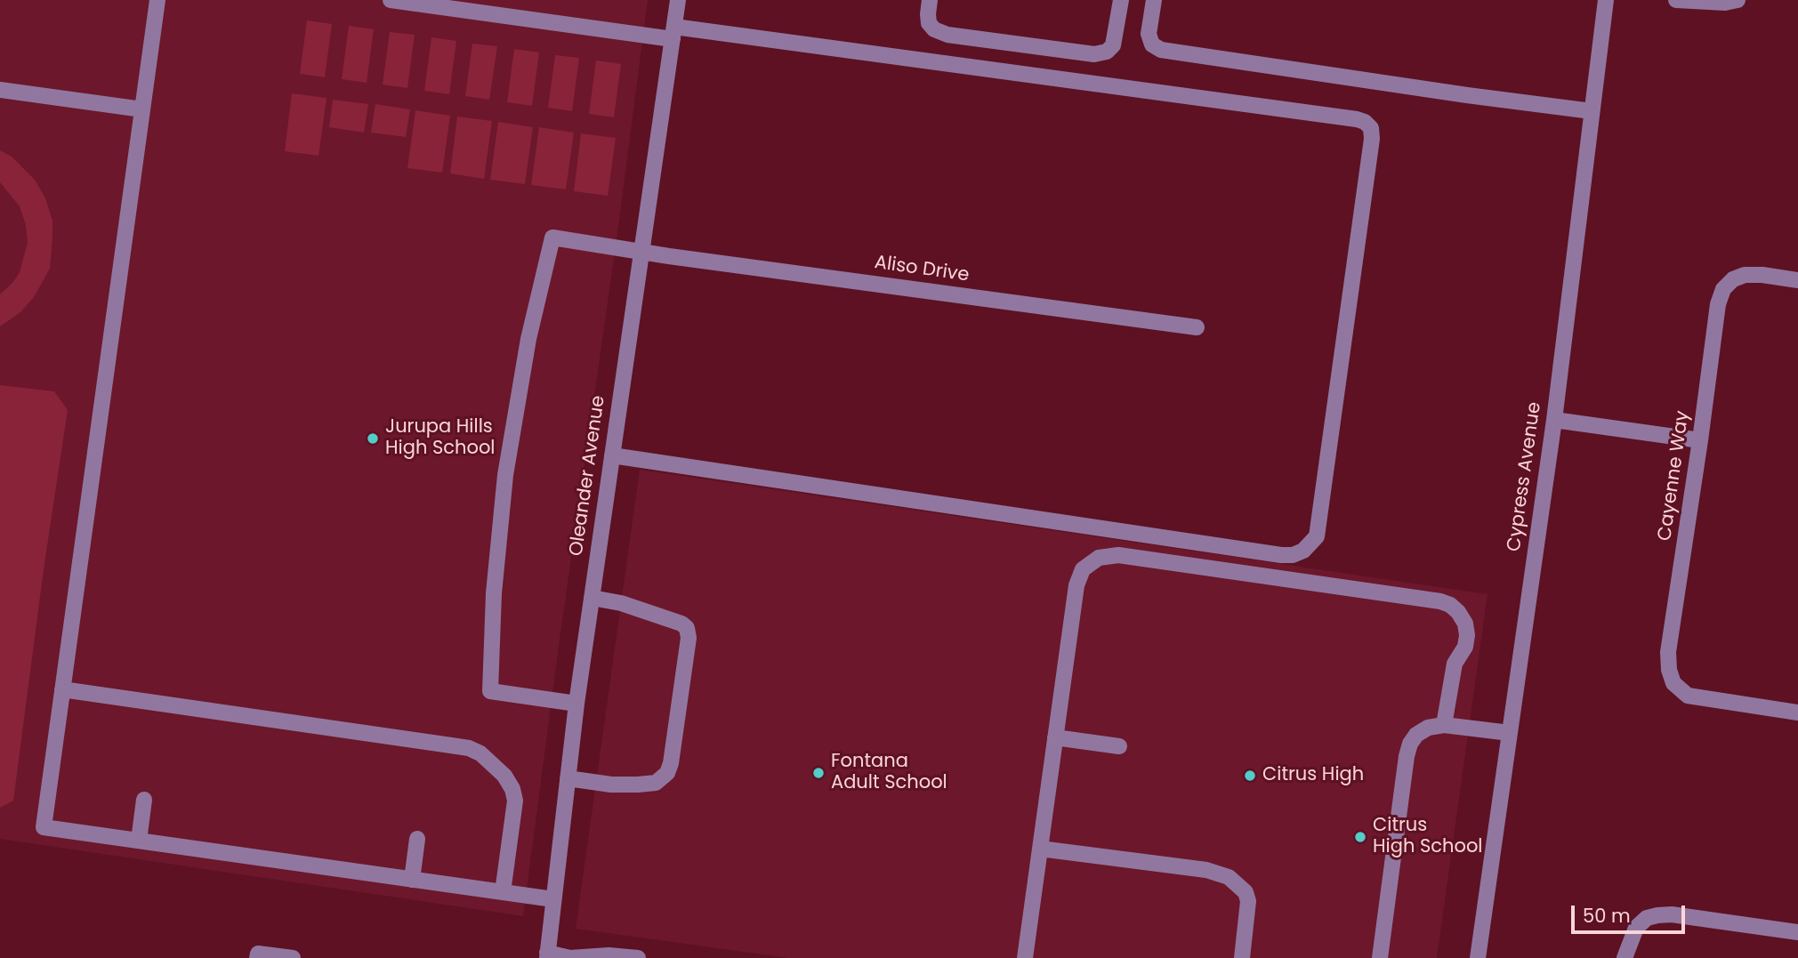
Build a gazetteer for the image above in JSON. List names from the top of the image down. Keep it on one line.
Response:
{"streets":{"street":["Aliso Drive","Oleander Avenue","Cayenne Way","Cypress Avenue"]},"crossings":[["Aliso Drive","Oleander Avenue"]],"places":["Jurupa Hills High School","Fontana Adult School","Citrus High","Citrus High School"],"scale_bar":"50 m"}
